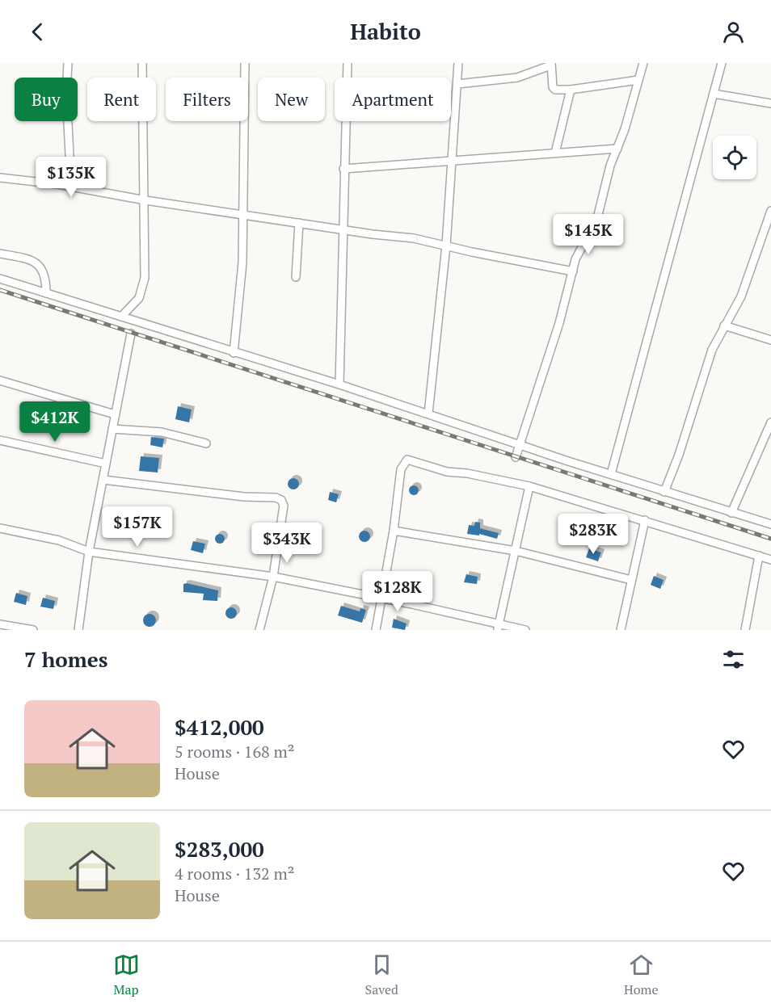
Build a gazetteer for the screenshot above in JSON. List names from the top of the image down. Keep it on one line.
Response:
{"page":{"header":"Habito","chip":["Buy","Rent","Filters","New","Apartment"],"price":["$135K","$145K","$412K","$157K","$283K","$343K","$128K"],"heading":"7 homes","list":[{"name":"$412,000","note":"5 rooms · 168 m² · House"},{"name":"$283,000","note":"4 rooms · 132 m² · House"}],"tabs":["Map","Saved","Home"]}}
